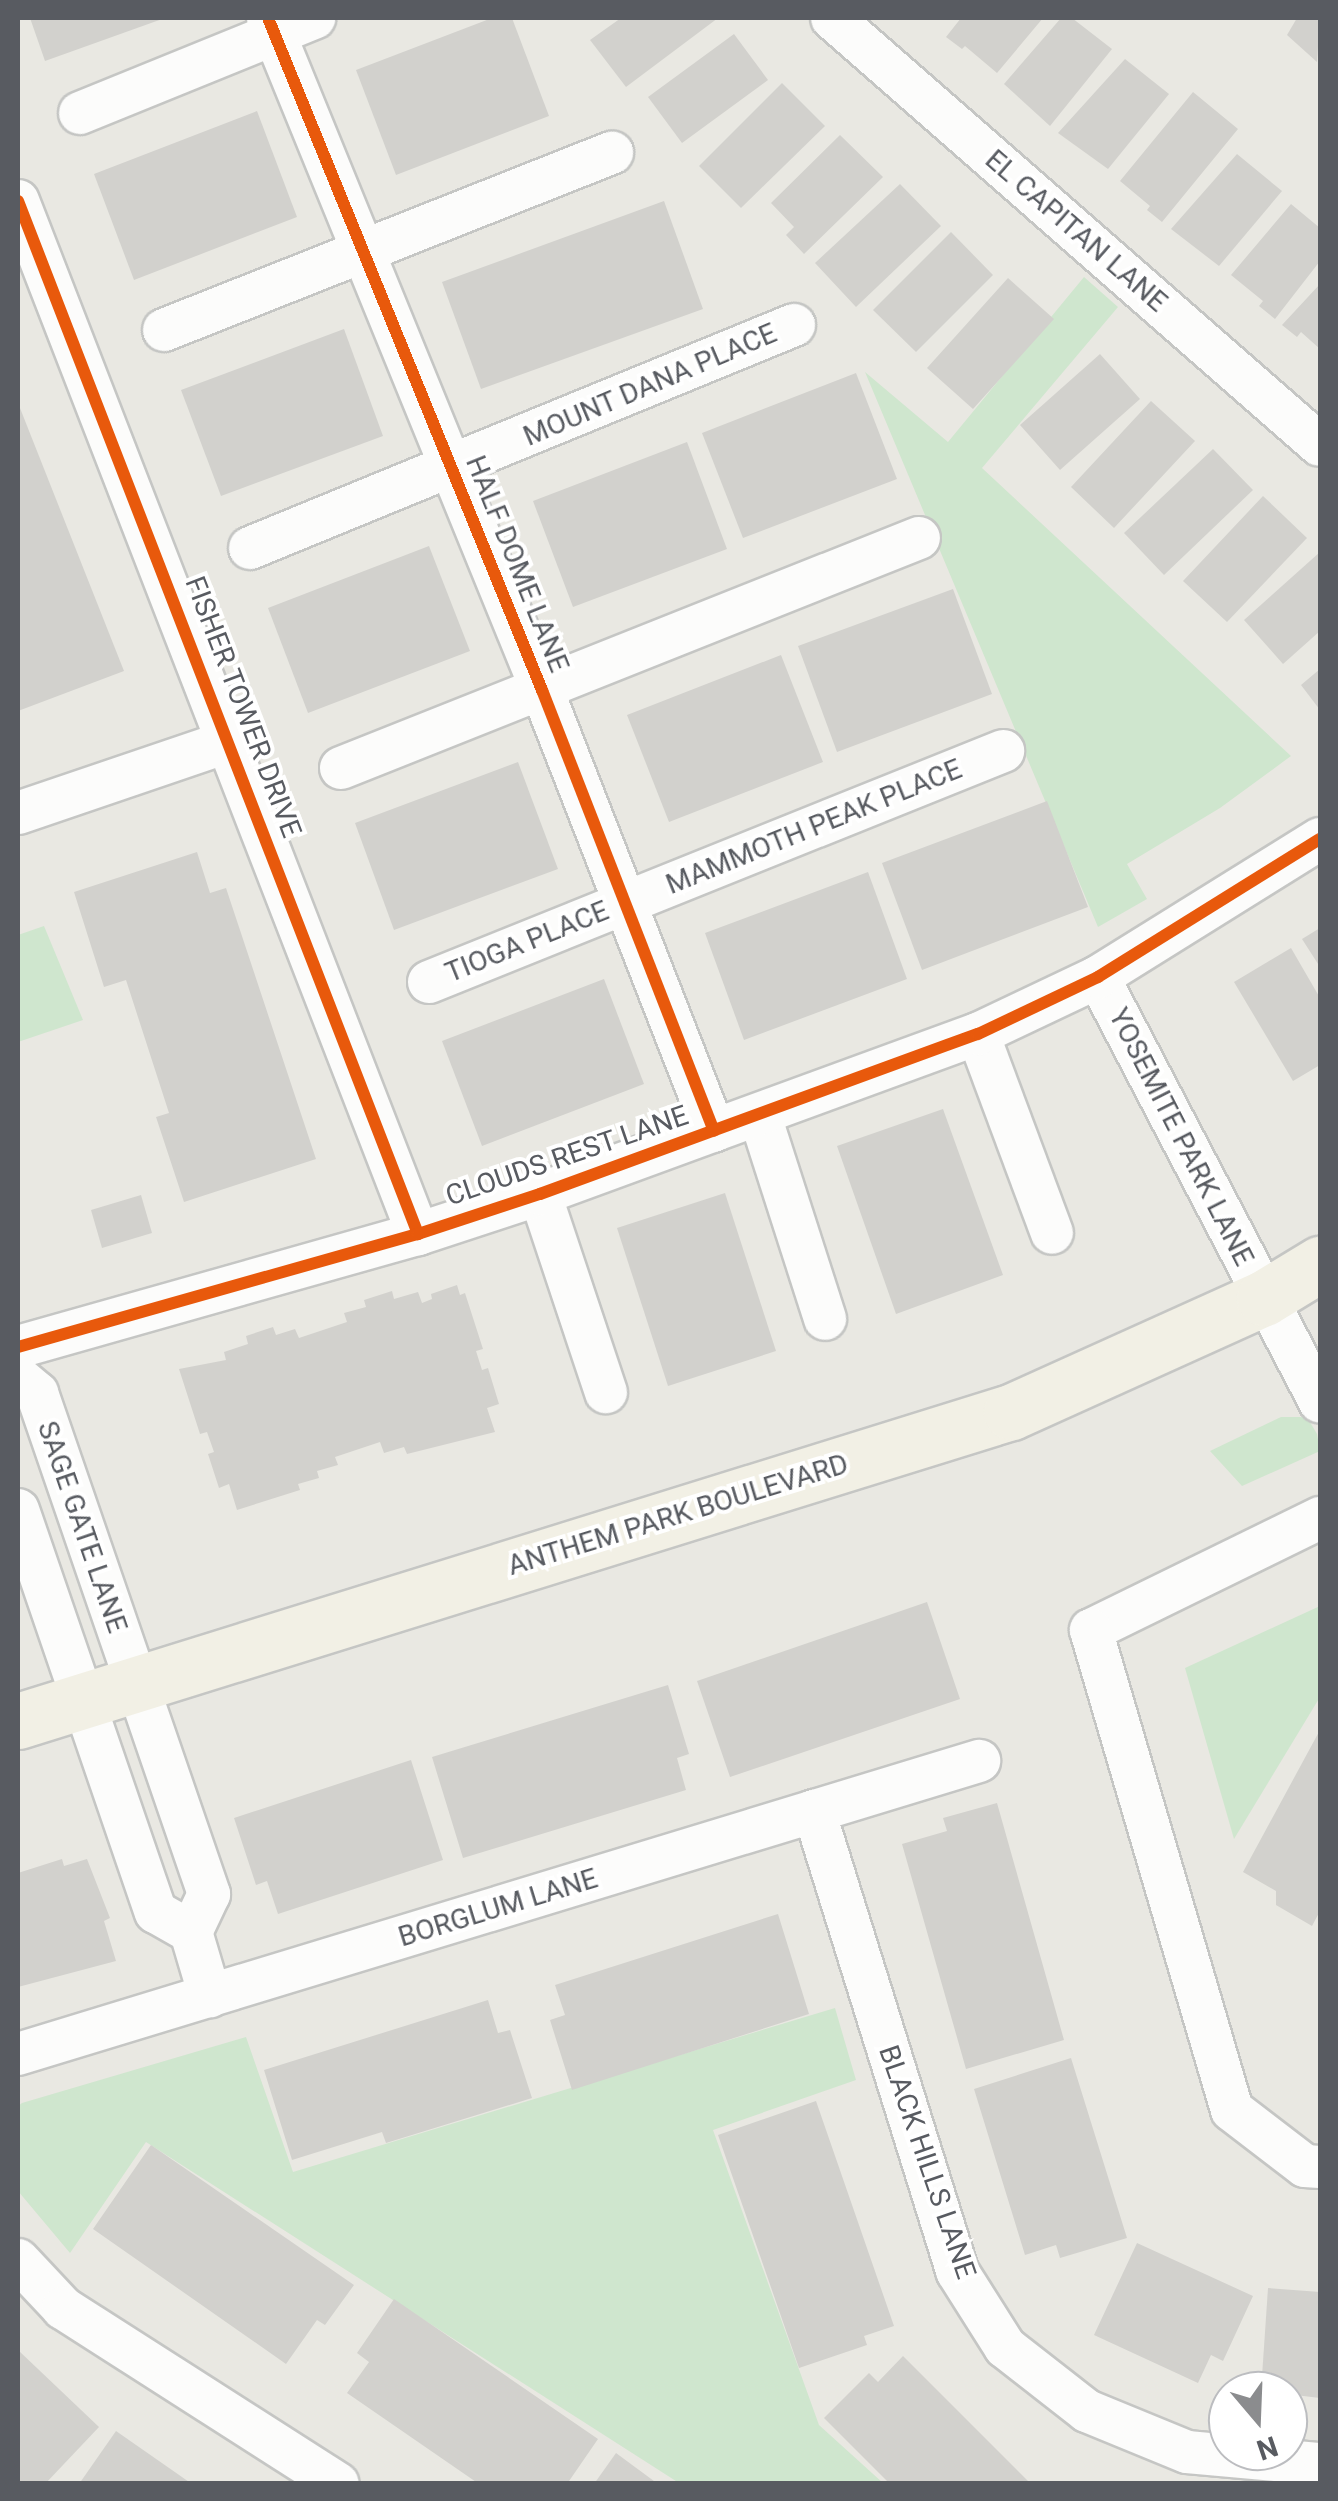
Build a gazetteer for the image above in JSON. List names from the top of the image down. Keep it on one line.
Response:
{"streets":{"main road":["ANTHEM PARK BOULEVARD"],"street":["EL CAPITAN LANE","MOUNT DANA PLACE","HALF DOME LANE","FISHER TOWER DRIVE","MAMMOTH PEAK PLACE","TIOGA PLACE","YOSEMITE PARK LANE","CLOUDS REST LANE","SAGE GATE LANE","BORGLUM LANE","BLACK HILLS LANE"]},"crossings":[["MOUNT DANA PLACE","HALF DOME LANE"],["HALF DOME LANE","MAMMOTH PEAK PLACE"],["HALF DOME LANE","TIOGA PLACE"],["HALF DOME LANE","CLOUDS REST LANE"],["FISHER TOWER DRIVE","CLOUDS REST LANE"],["MAMMOTH PEAK PLACE","TIOGA PLACE"],["YOSEMITE PARK LANE","CLOUDS REST LANE"],["YOSEMITE PARK LANE","ANTHEM PARK BOULEVARD"],["ANTHEM PARK BOULEVARD","SAGE GATE LANE"],["BORGLUM LANE","BLACK HILLS LANE"]],"north":"bottom"}
